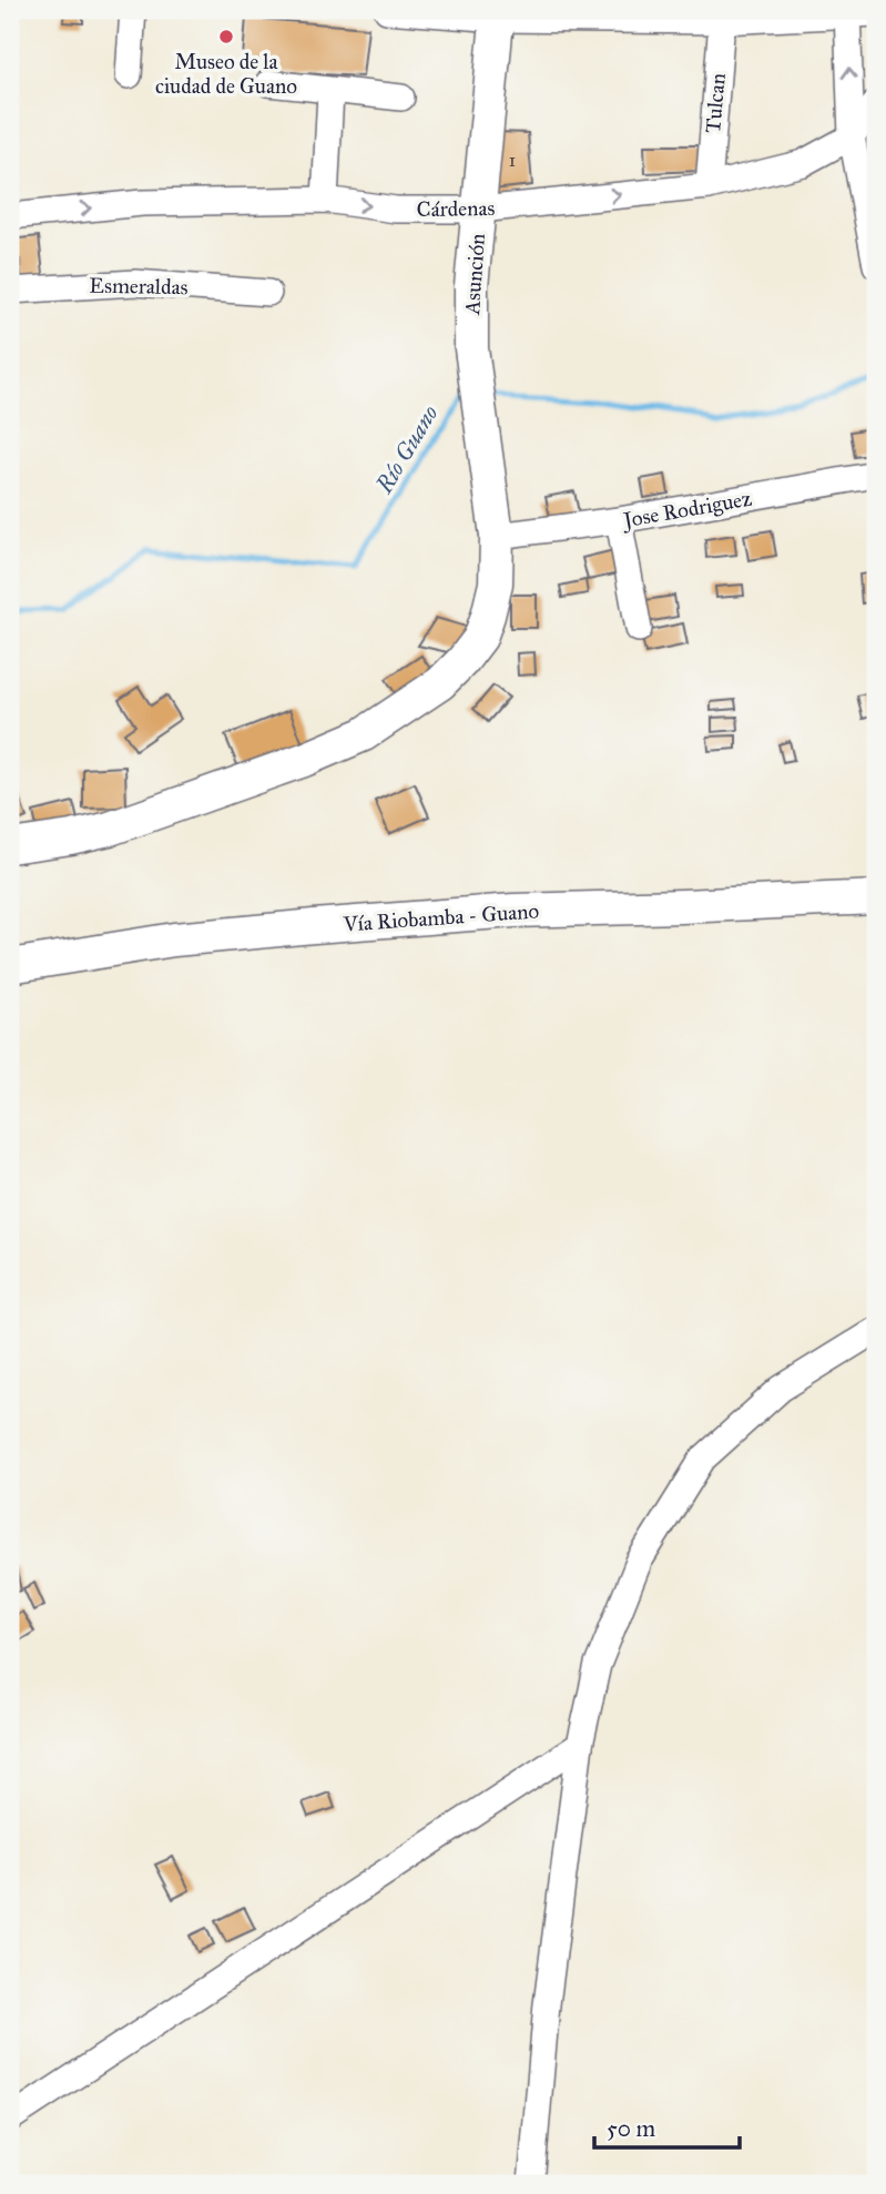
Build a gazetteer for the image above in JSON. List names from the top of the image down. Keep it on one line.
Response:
{"streets":{"main road":["Asunción","Vía Riobamba - Guano"],"street":["Tulcan","Cárdenas","Esmeraldas","Jose Rodriguez"]},"crossings":[["Tulcan","Cárdenas"],["Cárdenas","Asunción"],["Asunción","Jose Rodriguez"]],"water":["Río Guano"],"places":["Museo de la ciudad de Guano"],"house_numbers":["1"],"scale_bar":"50 m"}
